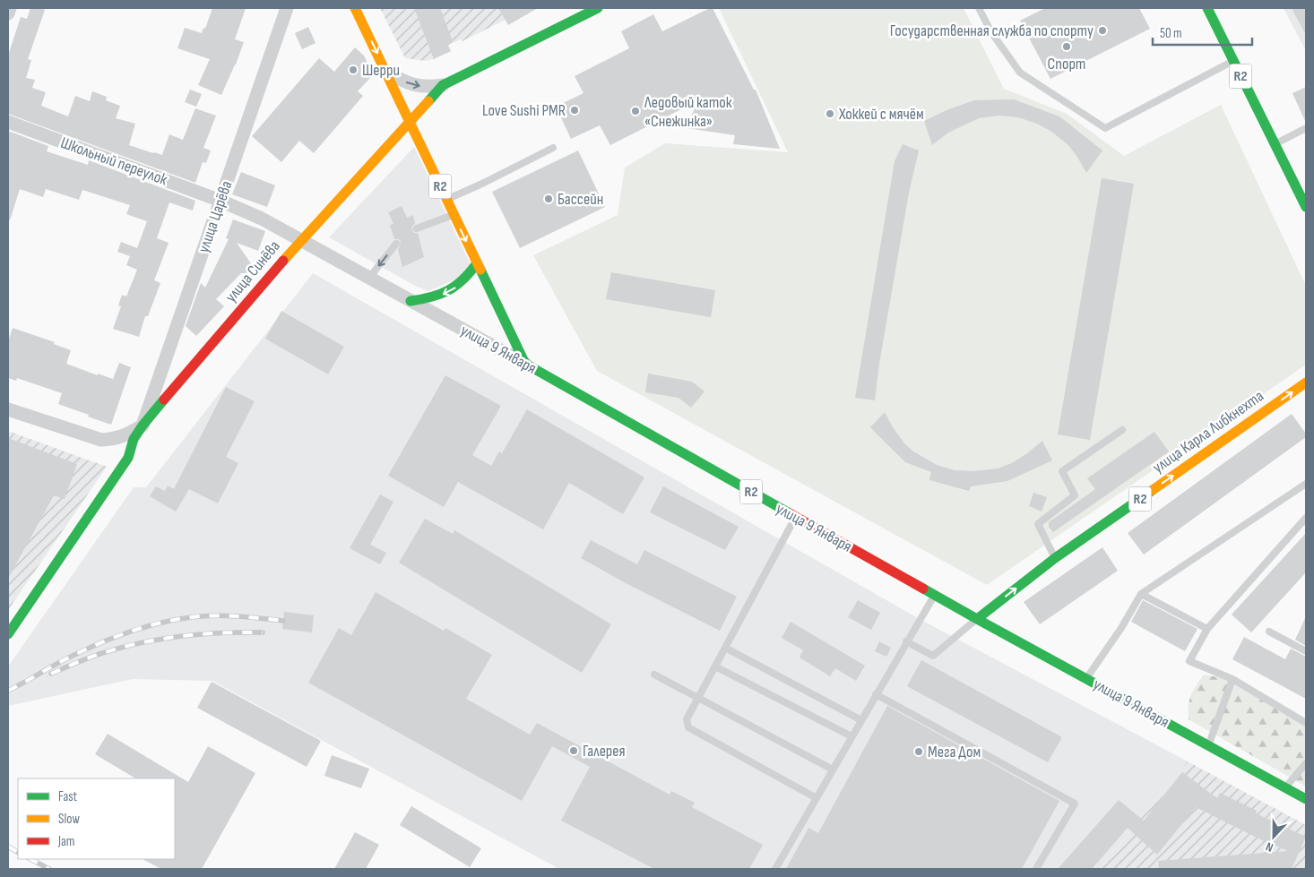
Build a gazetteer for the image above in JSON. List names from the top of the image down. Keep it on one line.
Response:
{"streets":{"main road":["R2","улица Синёва","улица 9 Января","улица Карла Либкнехта"],"street":["Школьный переулок","улица Царёва"]},"crossings":[["R2","улица Синёва"],["R2","улица 9 Января"],["Школьный переулок","улица Царёва"],["Школьный переулок","улица Синёва"],["Школьный переулок","улица 9 Января"],["улица Царёва","улица Синёва"],["улица Синёва","улица 9 Января"],["улица 9 Января","улица Карла Либкнехта"]],"one_way":["улица Карла Либкнехта"],"places":["Государственная служба по спорту","Спорт","Шерри","Love Sushi PMR","Ледовый каток «Снежинка»","Хоккей с мячём","Бассейн","Галерея","Мега Дом"],"legend":["Fast","Slow","Jam"],"scale_bar":"50 m","north":"bottom"}
